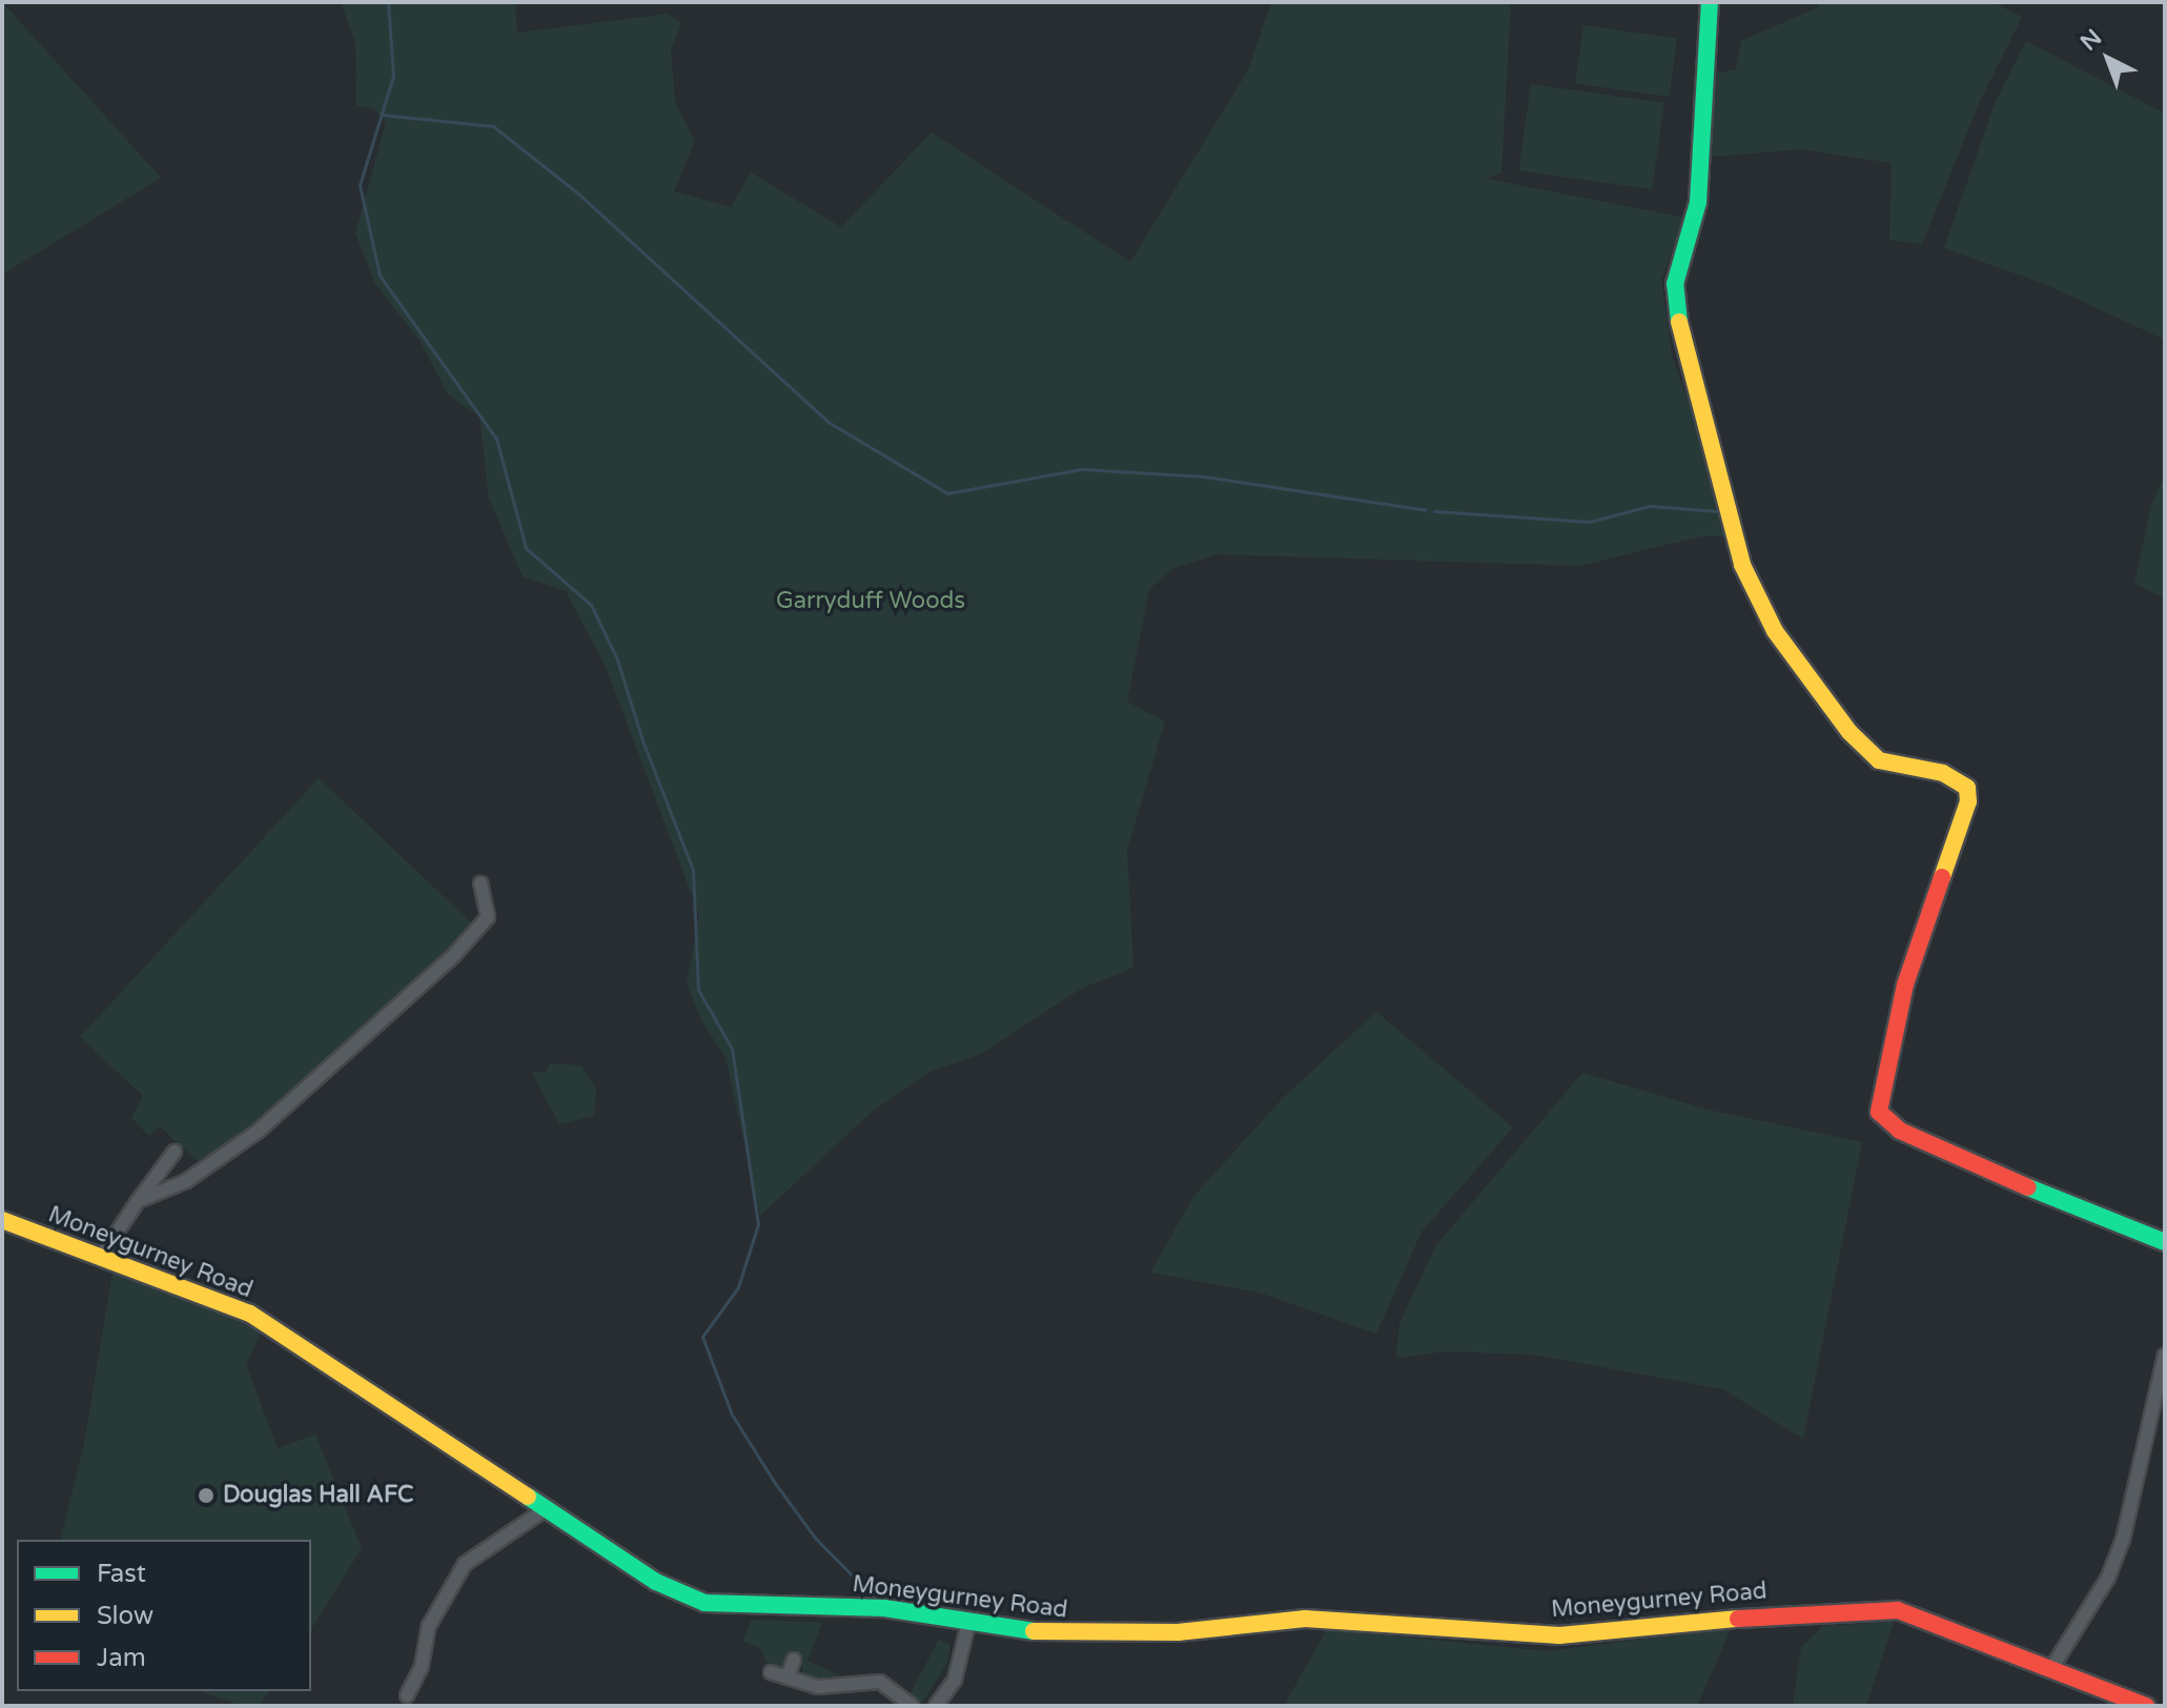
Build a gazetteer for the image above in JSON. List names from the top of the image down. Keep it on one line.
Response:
{"streets":{"street":["Moneygurney Road"]},"parks":["Garryduff Woods"],"places":["Douglas Hall AFC"],"legend":["Fast","Slow","Jam"],"north":"top left"}
